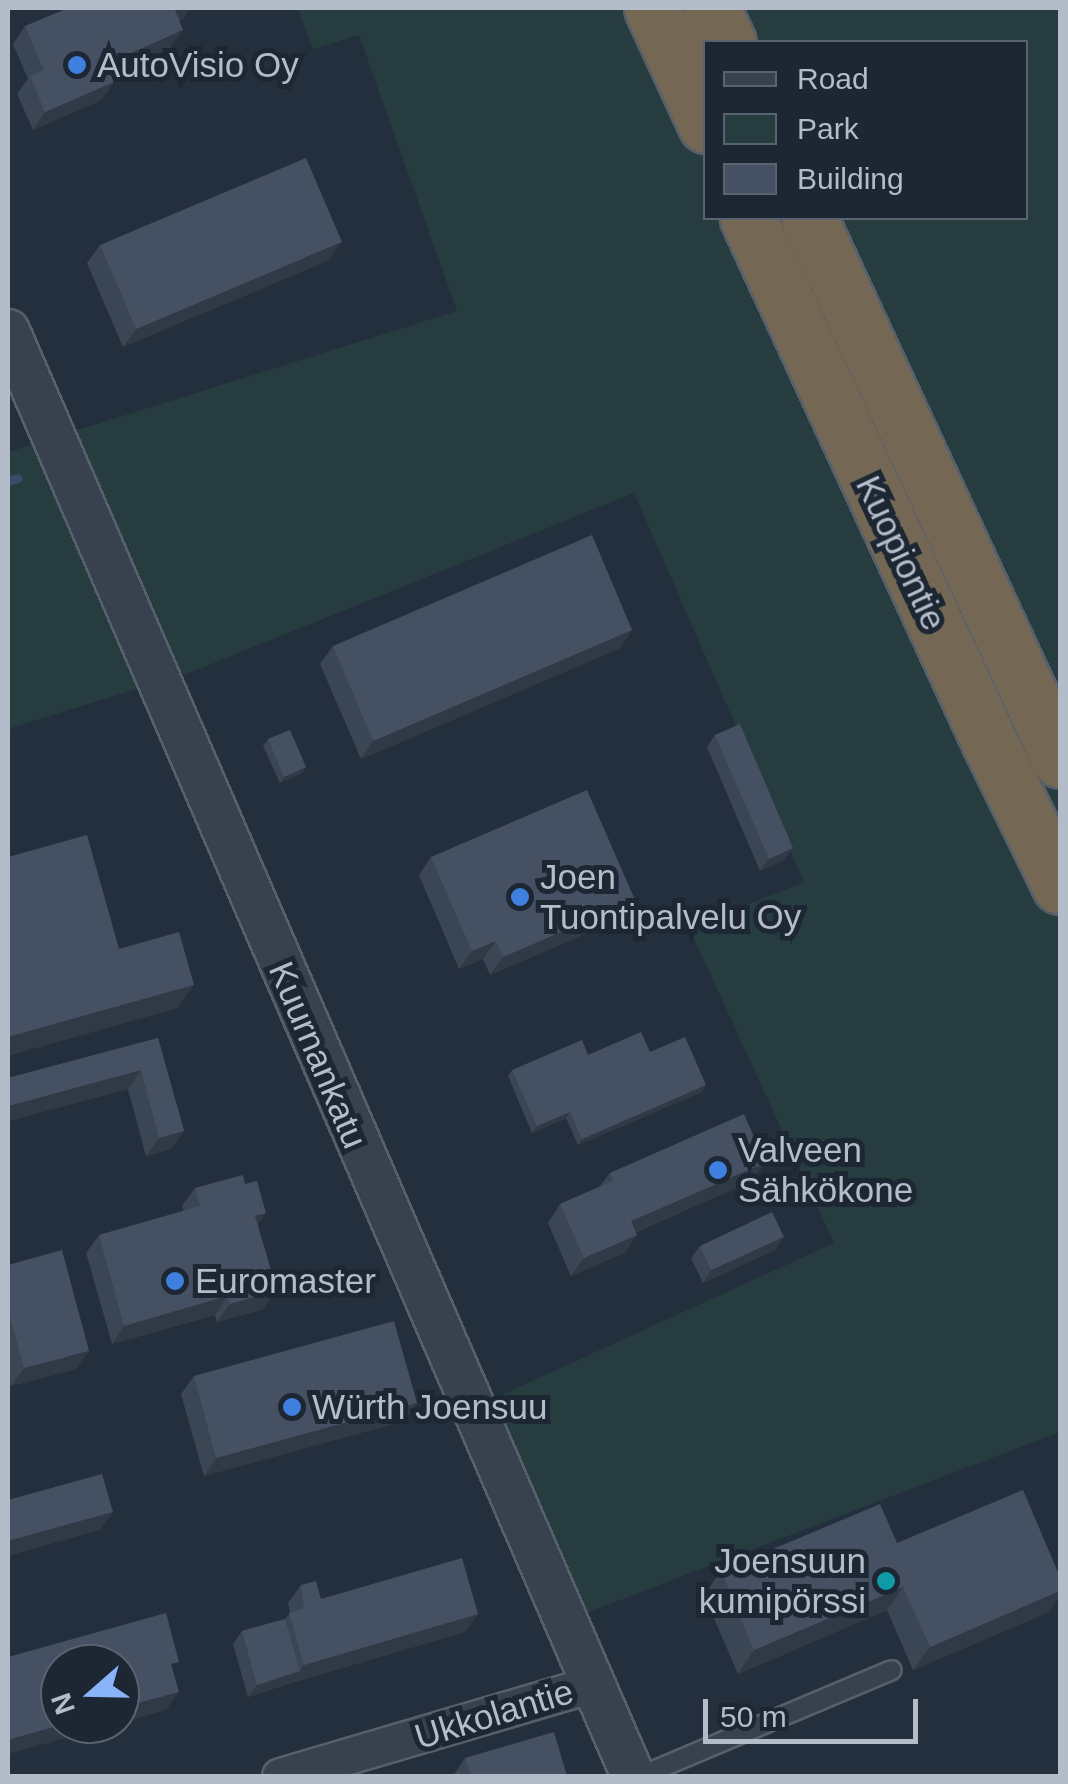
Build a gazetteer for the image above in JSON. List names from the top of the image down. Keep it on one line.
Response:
{"streets":{"highway":["Kuopiontie"],"street":["Kuurnankatu","Ukkolantie"]},"crossings":[["Kuurnankatu","Ukkolantie"]],"places":["AutoVisio Oy","Joen Tuontipalvelu Oy","Valveen Sähkökone","Euromaster","Würth Joensuu","Joensuun kumipörssi"],"legend":["Road","Park","Building"],"scale_bar":"50 m","north":"left"}
